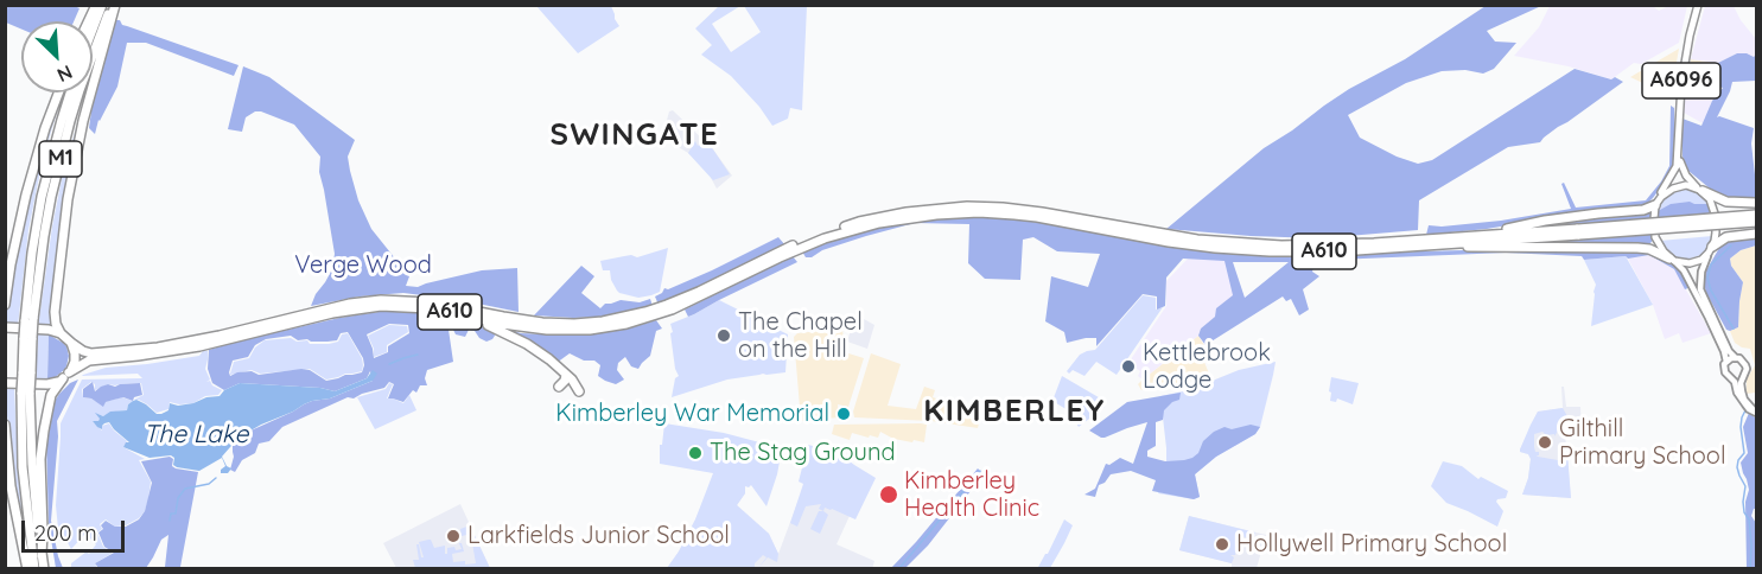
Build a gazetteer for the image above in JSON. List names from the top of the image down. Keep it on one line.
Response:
{"streets":{"highway":["M1","A610"],"main road":["A6096"]},"crossings":[["M1","A610"]],"districts":["SWINGATE","KIMBERLEY"],"water":["The Lake"],"parks":["Verge Wood"],"places":["The Chapel on the Hill","Kettlebrook Lodge","Kimberley War Memorial","Gilthill Primary School","The Stag Ground","Kimberley Health Clinic","Larkfields Junior School","Hollywell Primary School"],"scale_bar":"200 m","north":"bottom right"}
